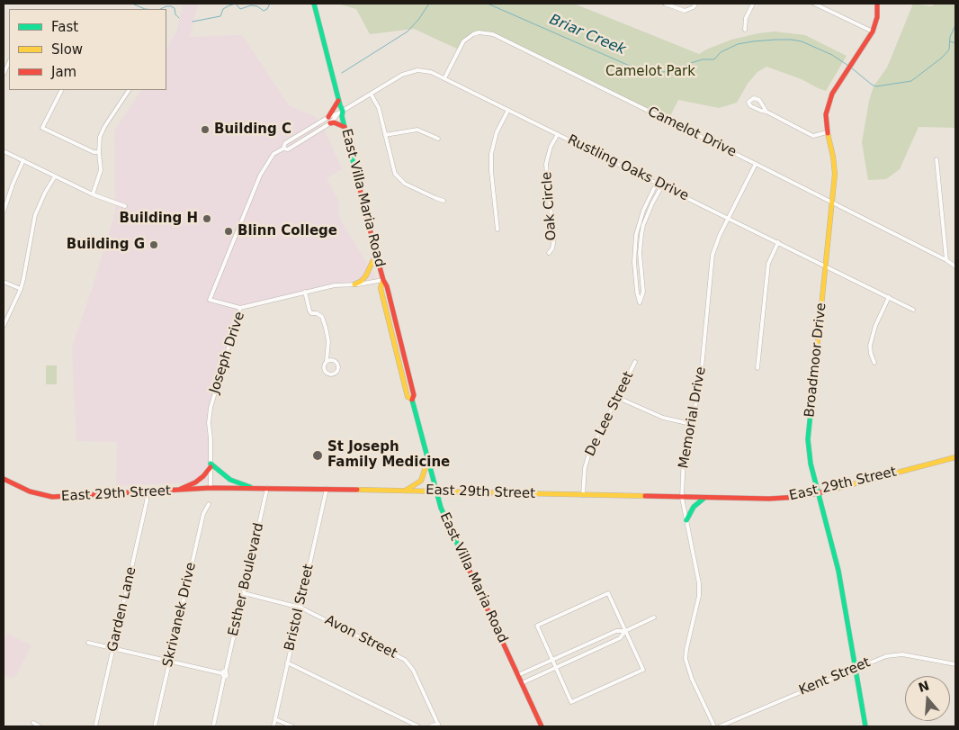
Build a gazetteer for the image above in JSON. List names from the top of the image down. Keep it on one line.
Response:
{"streets":{"main road":["East Villa Maria Road","Broadmoor Drive","East 29th Street"],"street":["Camelot Drive","Rustling Oaks Drive","Oak Circle","Joseph Drive","De Lee Street","Memorial Drive","Esther Boulevard","Bristol Street","Garden Lane","Skrivanek Drive","Avon Street","Kent Street"]},"crossings":[["Camelot Drive","Rustling Oaks Drive"],["Camelot Drive","Broadmoor Drive"],["Camelot Drive","Memorial Drive"],["Rustling Oaks Drive","East Villa Maria Road"],["Rustling Oaks Drive","Oak Circle"],["Rustling Oaks Drive","Broadmoor Drive"],["Rustling Oaks Drive","Memorial Drive"],["East Villa Maria Road","Joseph Drive"],["East Villa Maria Road","East 29th Street"],["Joseph Drive","East 29th Street"],["Broadmoor Drive","East 29th Street"],["Broadmoor Drive","Kent Street"],["De Lee Street","East 29th Street"],["Memorial Drive","East 29th Street"],["East 29th Street","Esther Boulevard"],["East 29th Street","Bristol Street"],["East 29th Street","Garden Lane"],["Esther Boulevard","Avon Street"],["Bristol Street","Avon Street"]],"water":["Briar Creek"],"parks":["Camelot Park"],"places":["Building C","Building H","Blinn College","Building G","St Joseph Family Medicine"],"legend":["Fast","Slow","Jam"],"north":"top"}
